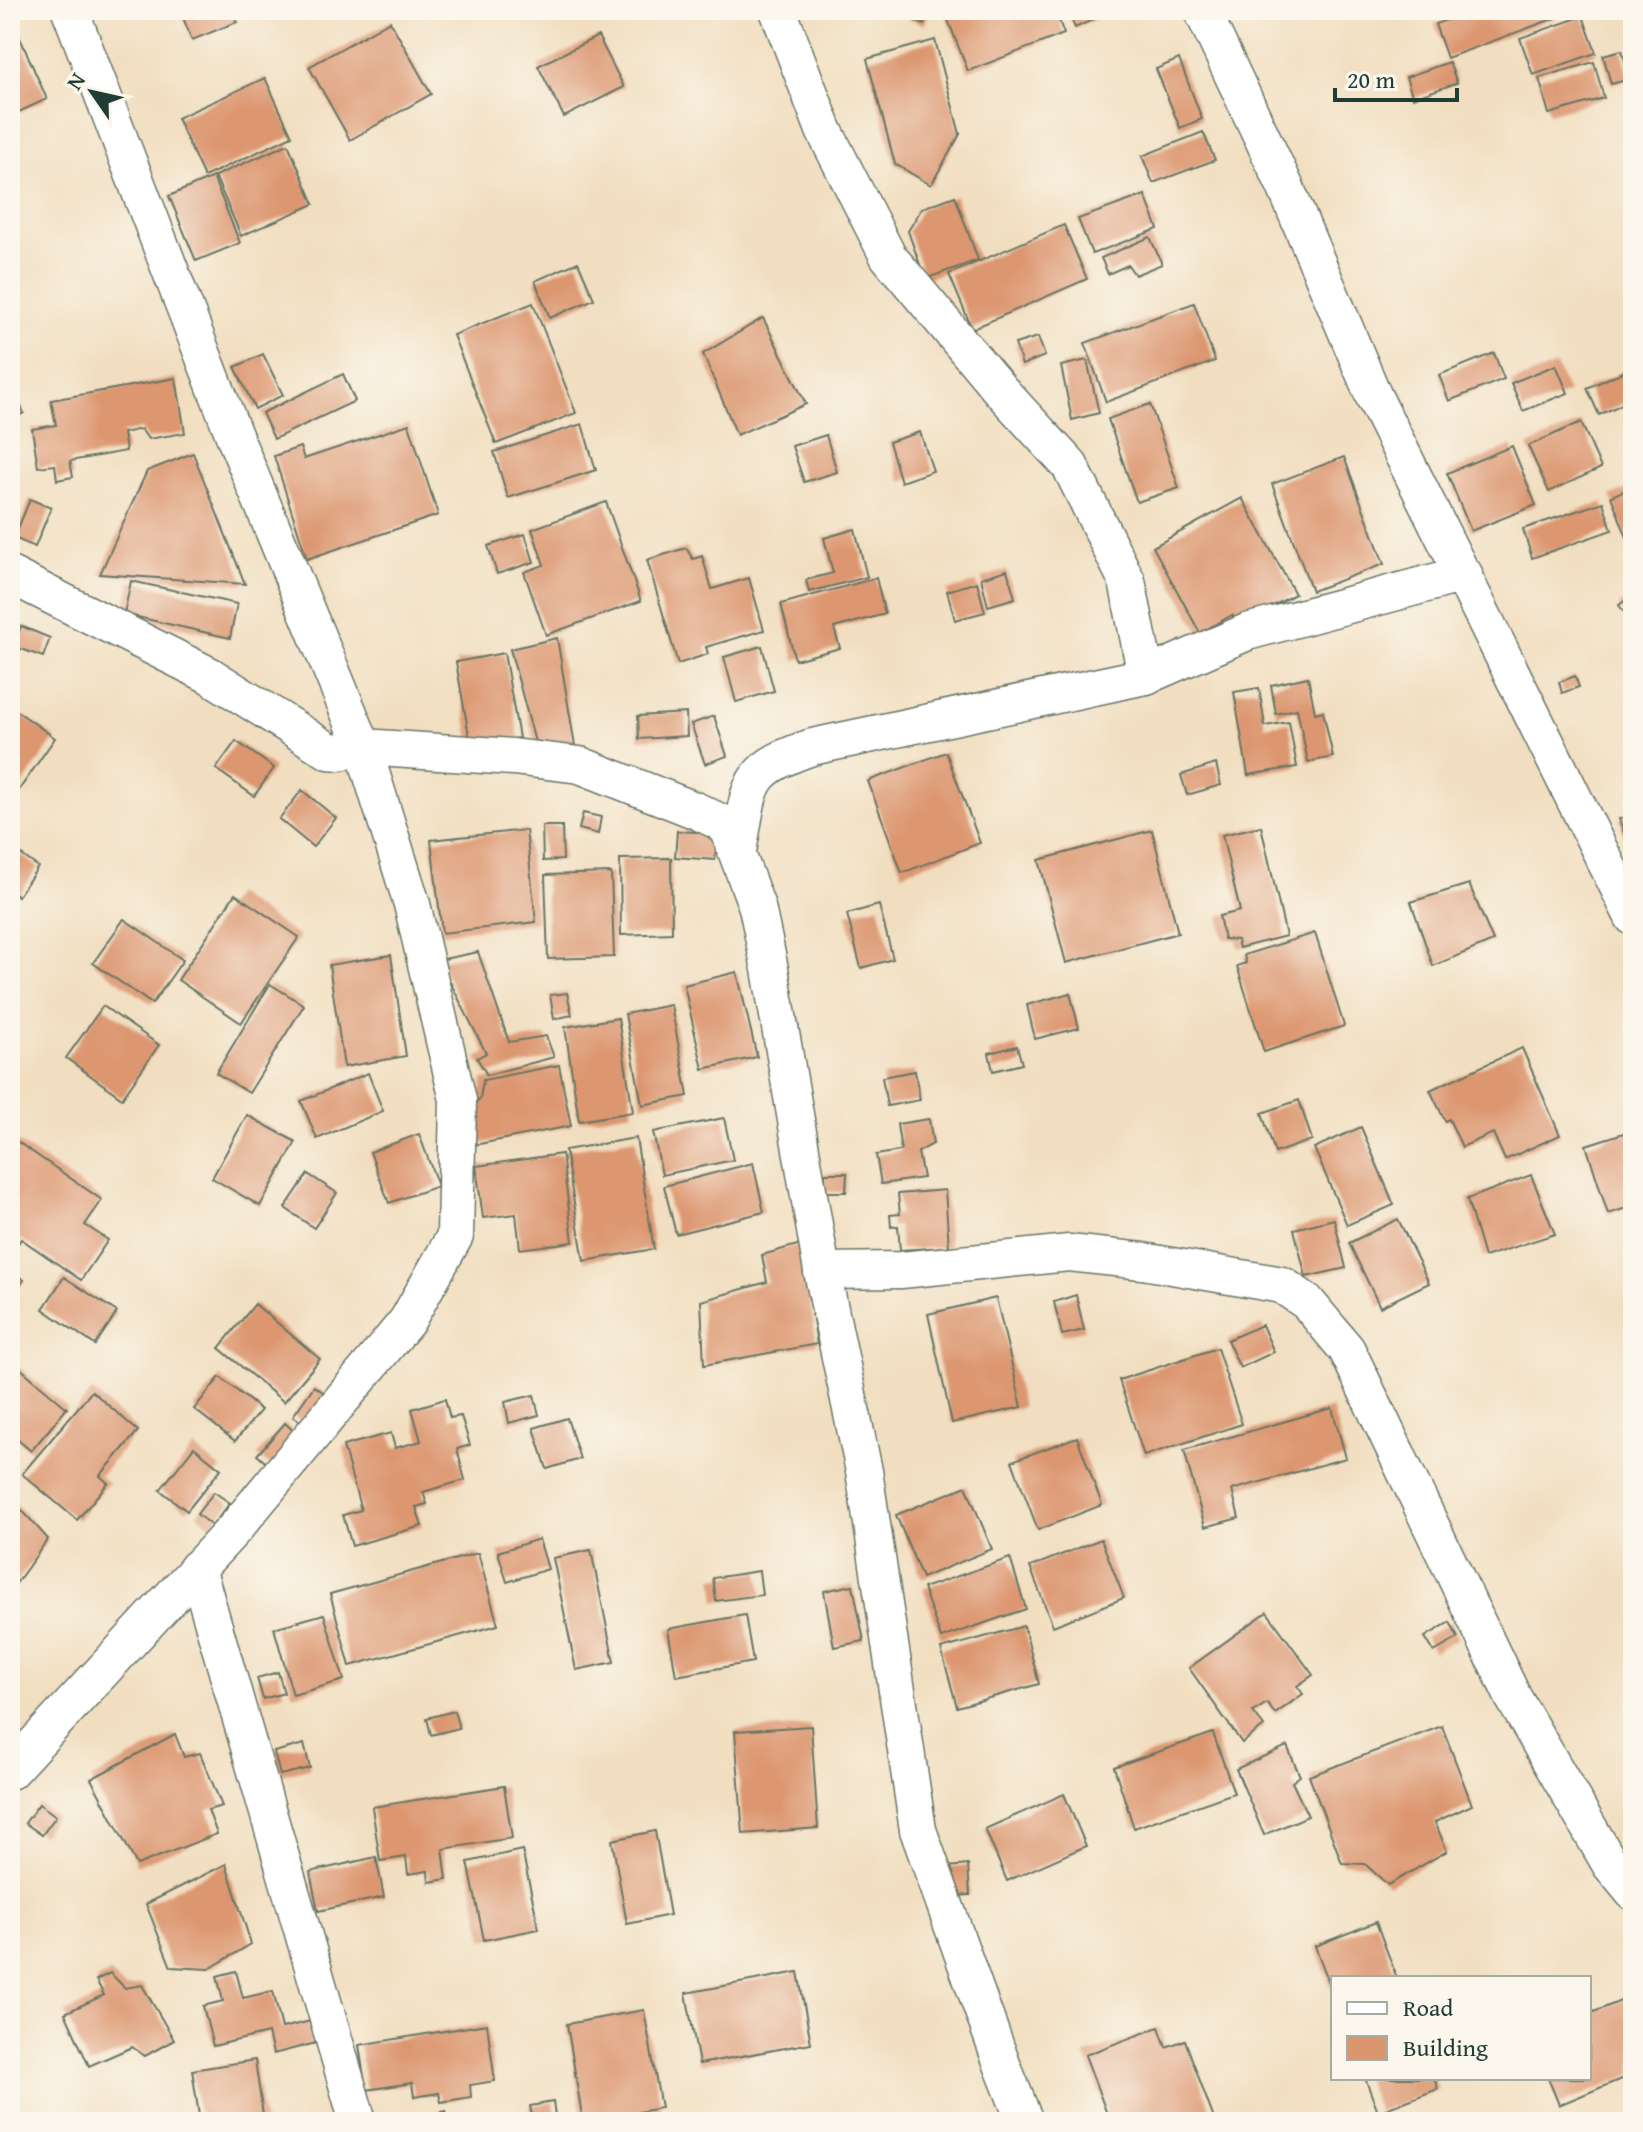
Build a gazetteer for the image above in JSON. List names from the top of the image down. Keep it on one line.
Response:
{"legend":["Road","Building"],"scale_bar":"20 m","north":"top left"}
